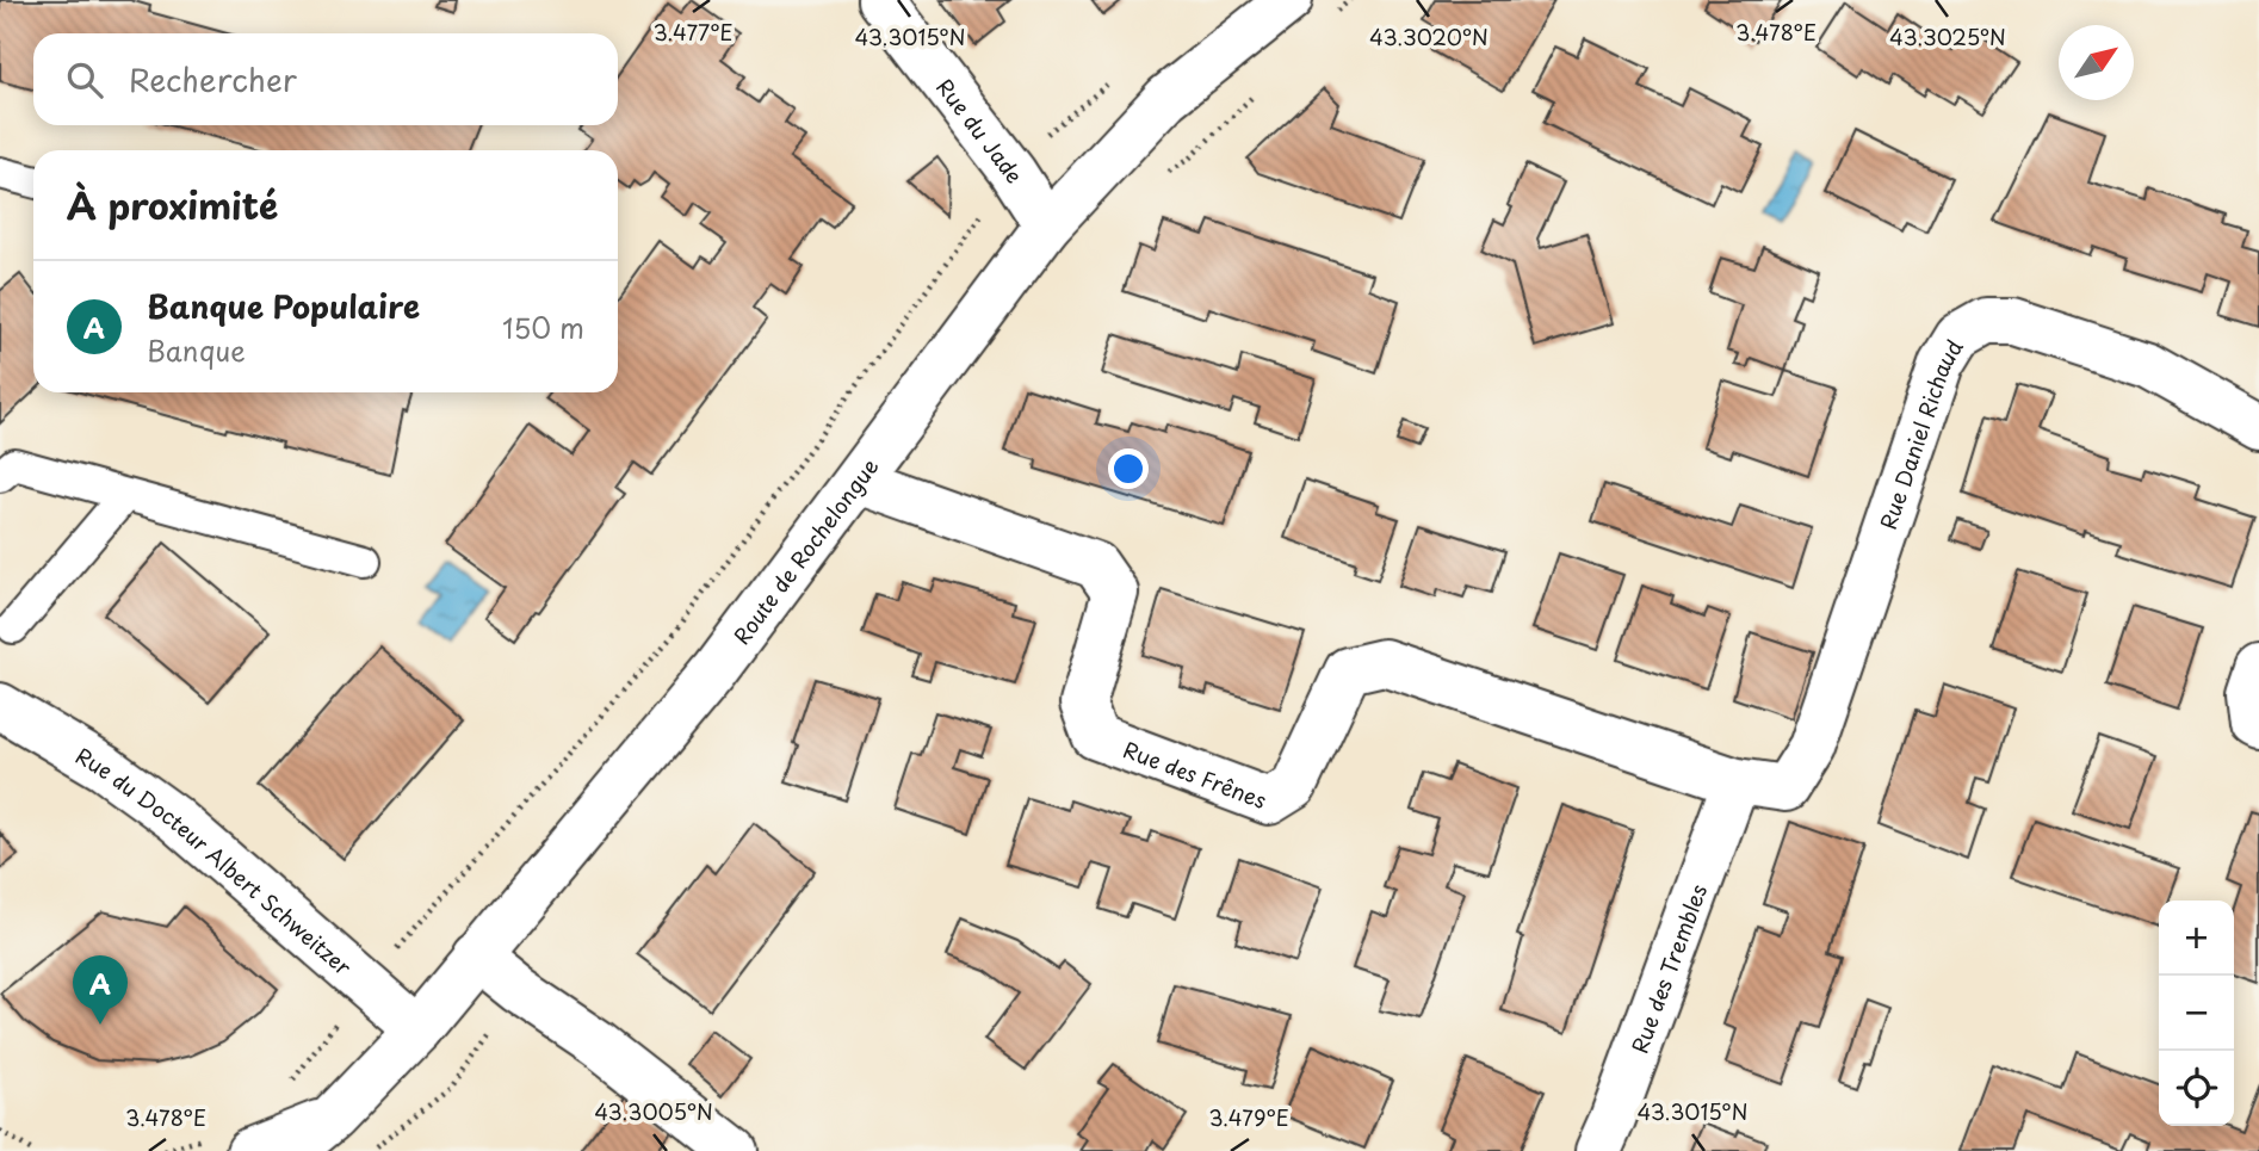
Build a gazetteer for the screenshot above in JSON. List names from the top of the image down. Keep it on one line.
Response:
{"streets":{"street":["Rue du Jade","Rue Daniel Richaud","Route de Rochelongue","Rue des Frênes","Rue du Docteur Albert Schweitzer","Rue des Trembles"]},"crossings":[["Rue du Jade","Route de Rochelongue"],["Rue Daniel Richaud","Rue des Frênes"],["Route de Rochelongue","Rue des Frênes"],["Route de Rochelongue","Rue du Docteur Albert Schweitzer"],["Rue des Frênes","Rue des Trembles"]],"north":"top right","page":{"search":"Rechercher","heading":"À proximité","list":[{"mark":"A","name":"Banque Populaire","note":"Banque","value":"150 m"}],"map_buttons":["+","−"],"pins":"A"},"coordinates":["3.478°E","3.477°E","43.3015°N","43.3020°N","43.3025°N","43.3005°N","3.479°E"]}
